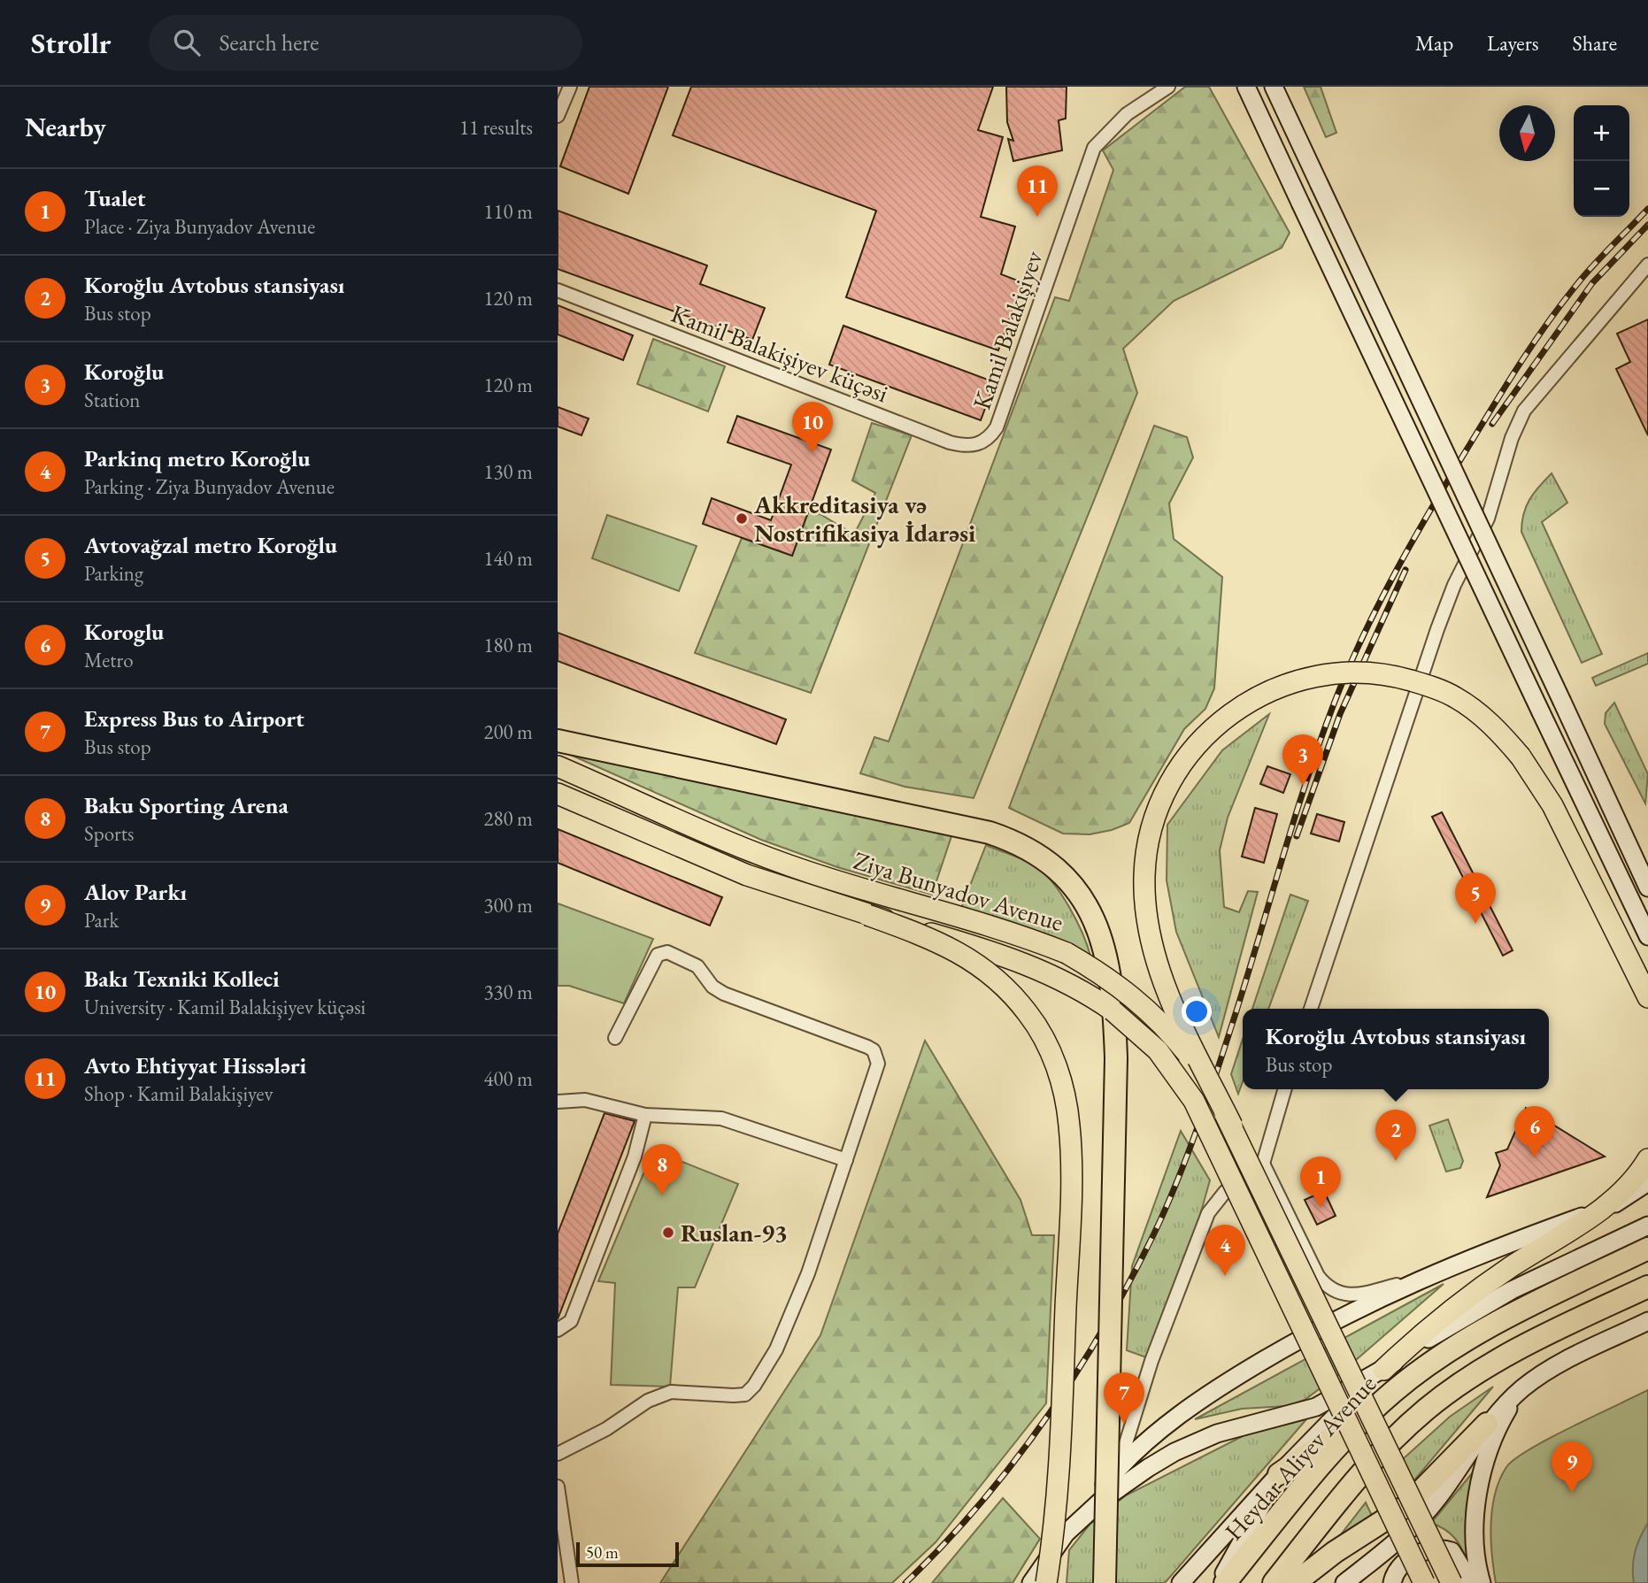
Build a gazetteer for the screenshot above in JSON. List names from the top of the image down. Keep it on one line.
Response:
{"streets":{"highway":["Heydar Aliyev Avenue"],"main road":["Ziya Bunyadov Avenue"],"street":["Kamil Balakişiyev","Kamil Balakişiyev küçəsi"]},"crossings":[["Kamil Balakişiyev","Kamil Balakişiyev küçəsi"]],"places":["Akkreditasiya və Nostrifikasiya İdarəsi","Ruslan-93"],"scale_bar":"50 m","north":"bottom","page":{"header":"Strollr","search":"Search here","nav":["Map","Layers","Share"],"heading":["Nearby","11 results"],"map_buttons":["+","−"],"pins":["11","10","3","5","6","2","8","1","4","7","9"],"list":[{"mark":"1","name":"Tualet","note":"Place · Ziya Bunyadov Avenue","value":"110 m"},{"mark":"2","name":"Koroğlu Avtobus stansiyası","note":"Bus stop","value":"120 m"},{"mark":"3","name":"Koroğlu","note":"Station","value":"120 m"},{"mark":"4","name":"Parkinq metro Koroğlu","note":"Parking · Ziya Bunyadov Avenue","value":"130 m"},{"mark":"5","name":"Avtovağzal metro Koroğlu","note":"Parking","value":"140 m"},{"mark":"6","name":"Koroglu","note":"Metro","value":"180 m"},{"mark":"7","name":"Express Bus to Airport","note":"Bus stop","value":"200 m"},{"mark":"8","name":"Baku Sporting Arena","note":"Sports","value":"280 m"},{"mark":"9","name":"Alov Parkı","note":"Park","value":"300 m"},{"mark":"10","name":"Bakı Texniki Kolleci","note":"University · Kamil Balakişiyev küçəsi","value":"330 m"},{"mark":"11","name":"Avto Ehtiyyat Hissәlәri","note":"Shop · Kamil Balakişiyev","value":"400 m"}],"popup":["Koroğlu Avtobus stansiyası","Bus stop"],"scale":"50 m"}}
